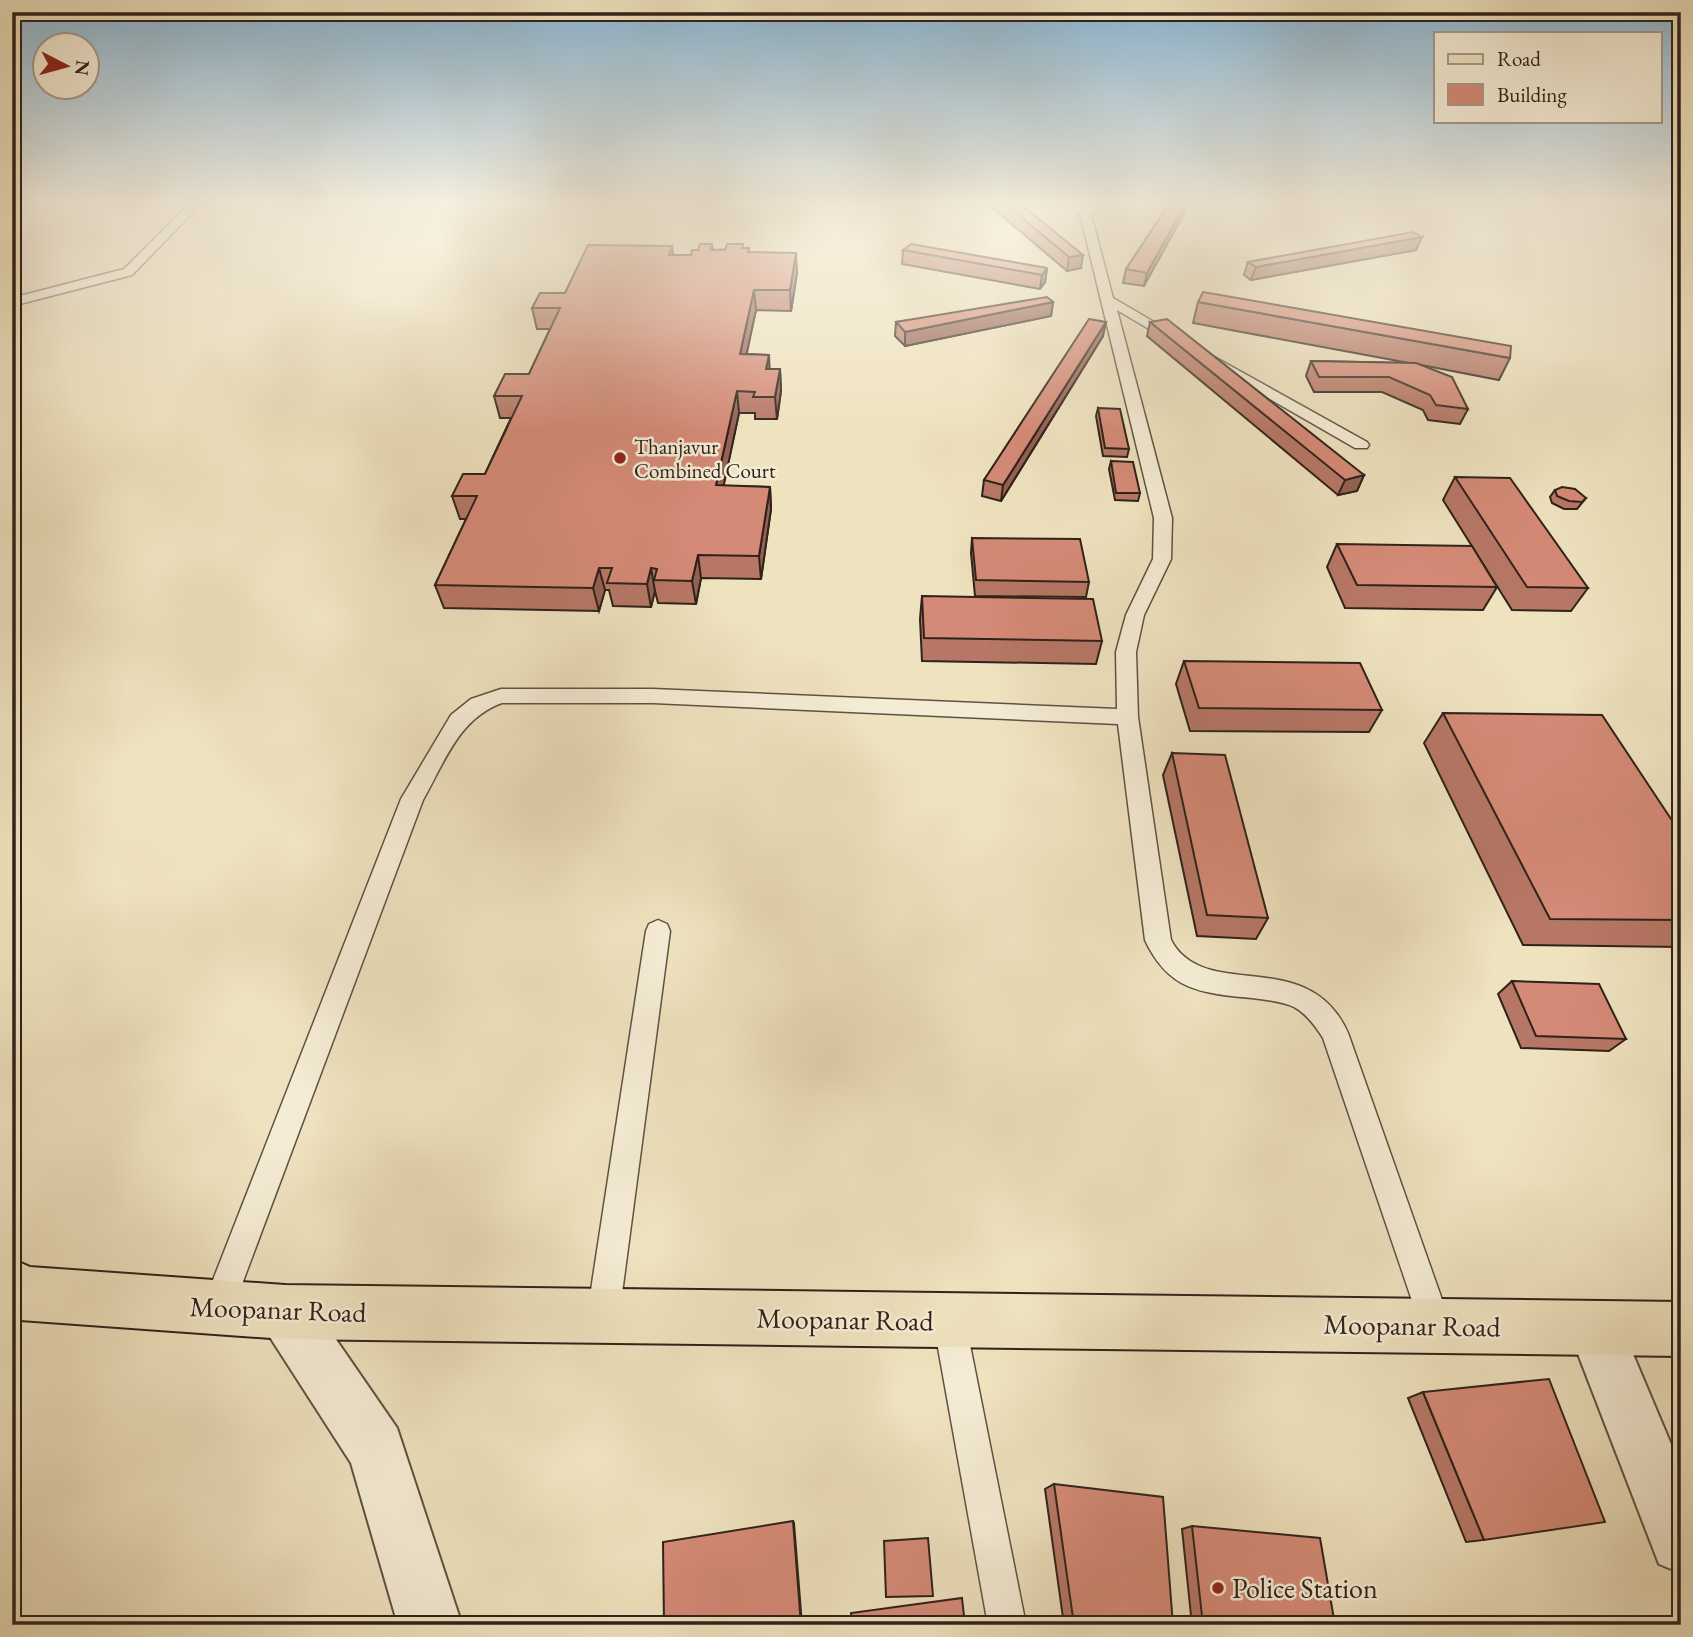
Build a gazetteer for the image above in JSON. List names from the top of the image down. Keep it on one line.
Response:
{"streets":{"main road":["Moopanar Road"]},"places":["Thanjavur Combined Court","Police Station"],"legend":["Road","Building"],"north":"right"}
